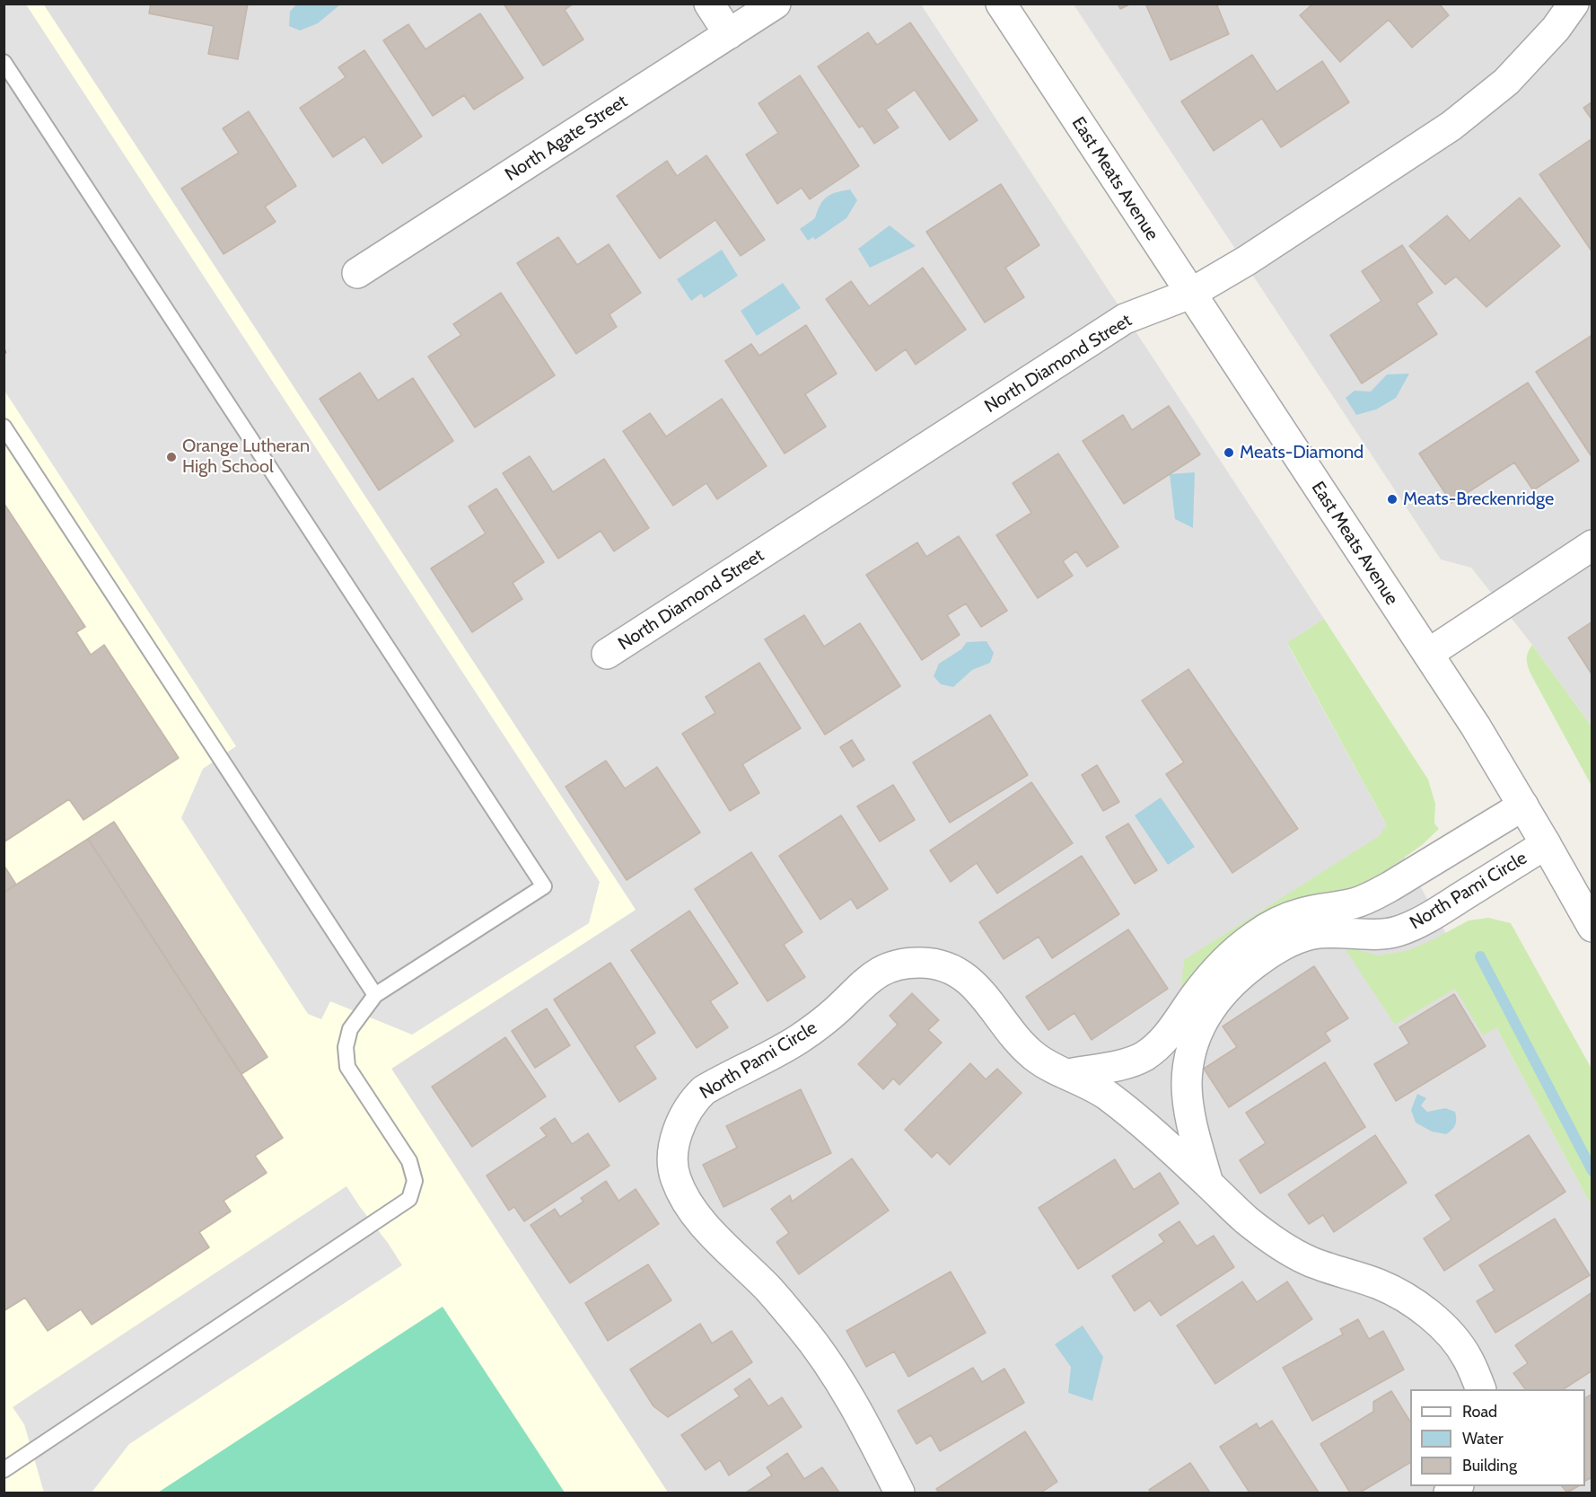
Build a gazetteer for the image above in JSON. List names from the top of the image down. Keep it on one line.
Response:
{"streets":{"street":["North Agate Street","East Meats Avenue","North Diamond Street","North Pami Circle"]},"crossings":[["East Meats Avenue","North Diamond Street"],["East Meats Avenue","North Pami Circle"]],"places":["Meats-Diamond","Orange Lutheran High School","Meats-Breckenridge"],"legend":["Road","Water","Building"]}
